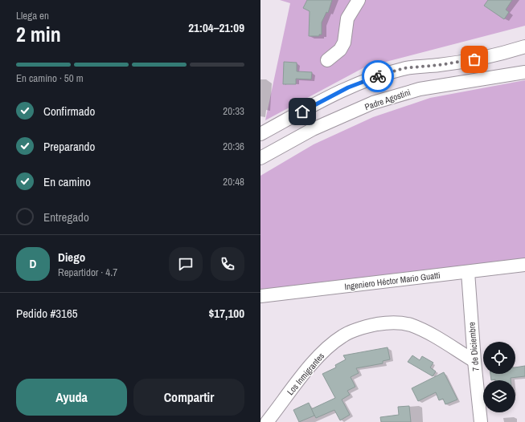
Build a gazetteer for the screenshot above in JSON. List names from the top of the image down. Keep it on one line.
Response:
{"streets":{"street":["Padre Agostini","Ingeniero Héctor Mario Guatti","7 de Diciembre","Los Inmigrantes"]},"crossings":[["Ingeniero Héctor Mario Guatti","7 de Diciembre"],["7 de Diciembre","Los Inmigrantes"]],"page":{"heading":["2 min","Llega en","21:04–21:09"],"panel":["Diego","Repartidor · 4.7","Pedido #3165","$17,100"],"bar":"En camino · 50 m","list":[["Confirmado","20:33"],["Preparando","20:36"],["En camino","20:48"],"Entregado"],"round":"D","buttons":["Ayuda","Compartir"]}}
